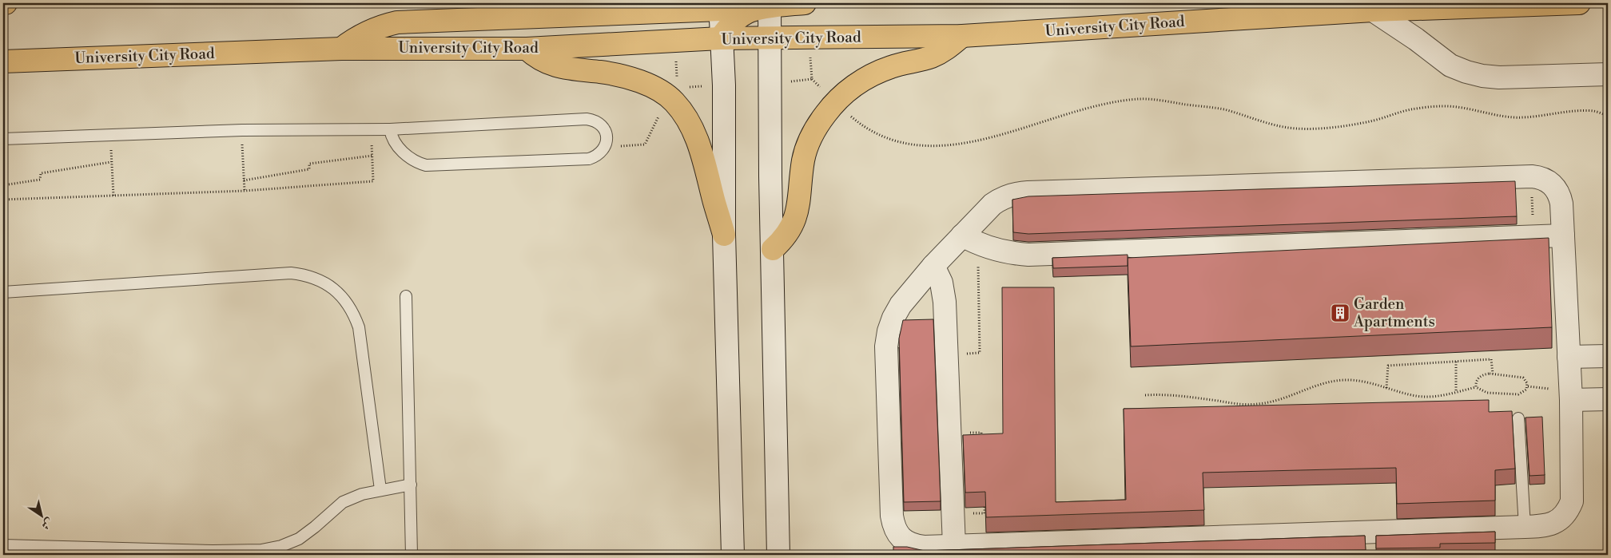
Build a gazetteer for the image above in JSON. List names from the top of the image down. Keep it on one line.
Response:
{"streets":{"main road":["University City Road"]},"places":{"building":["Garden Apartments"]},"north":"bottom right"}
